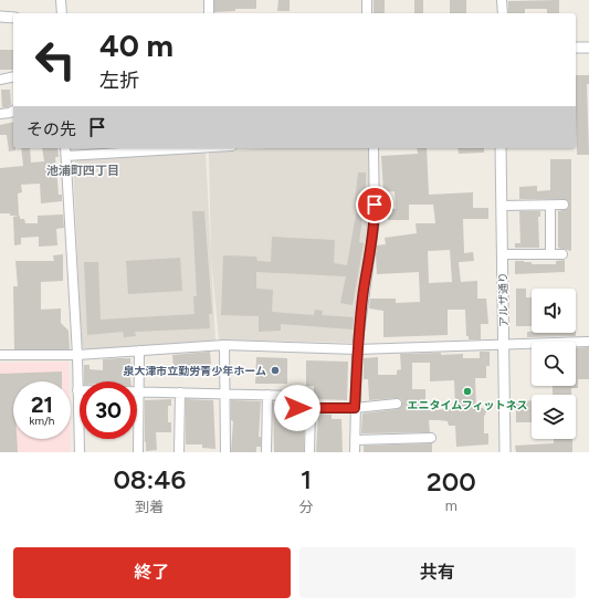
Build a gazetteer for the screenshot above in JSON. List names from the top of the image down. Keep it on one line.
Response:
{"streets":{"street":["アルザ通り"]},"districts":["池浦町四丁目"],"places":["泉大津市立勤労青少年ホーム","エニタイムフィットネス"],"page":{"turn":["40 m","左折"],"then":"その先","speed":"21 km/h","limit":"30","eta":["08:46","到着","1","分","200","m"],"buttons":["終了","共有"]}}
